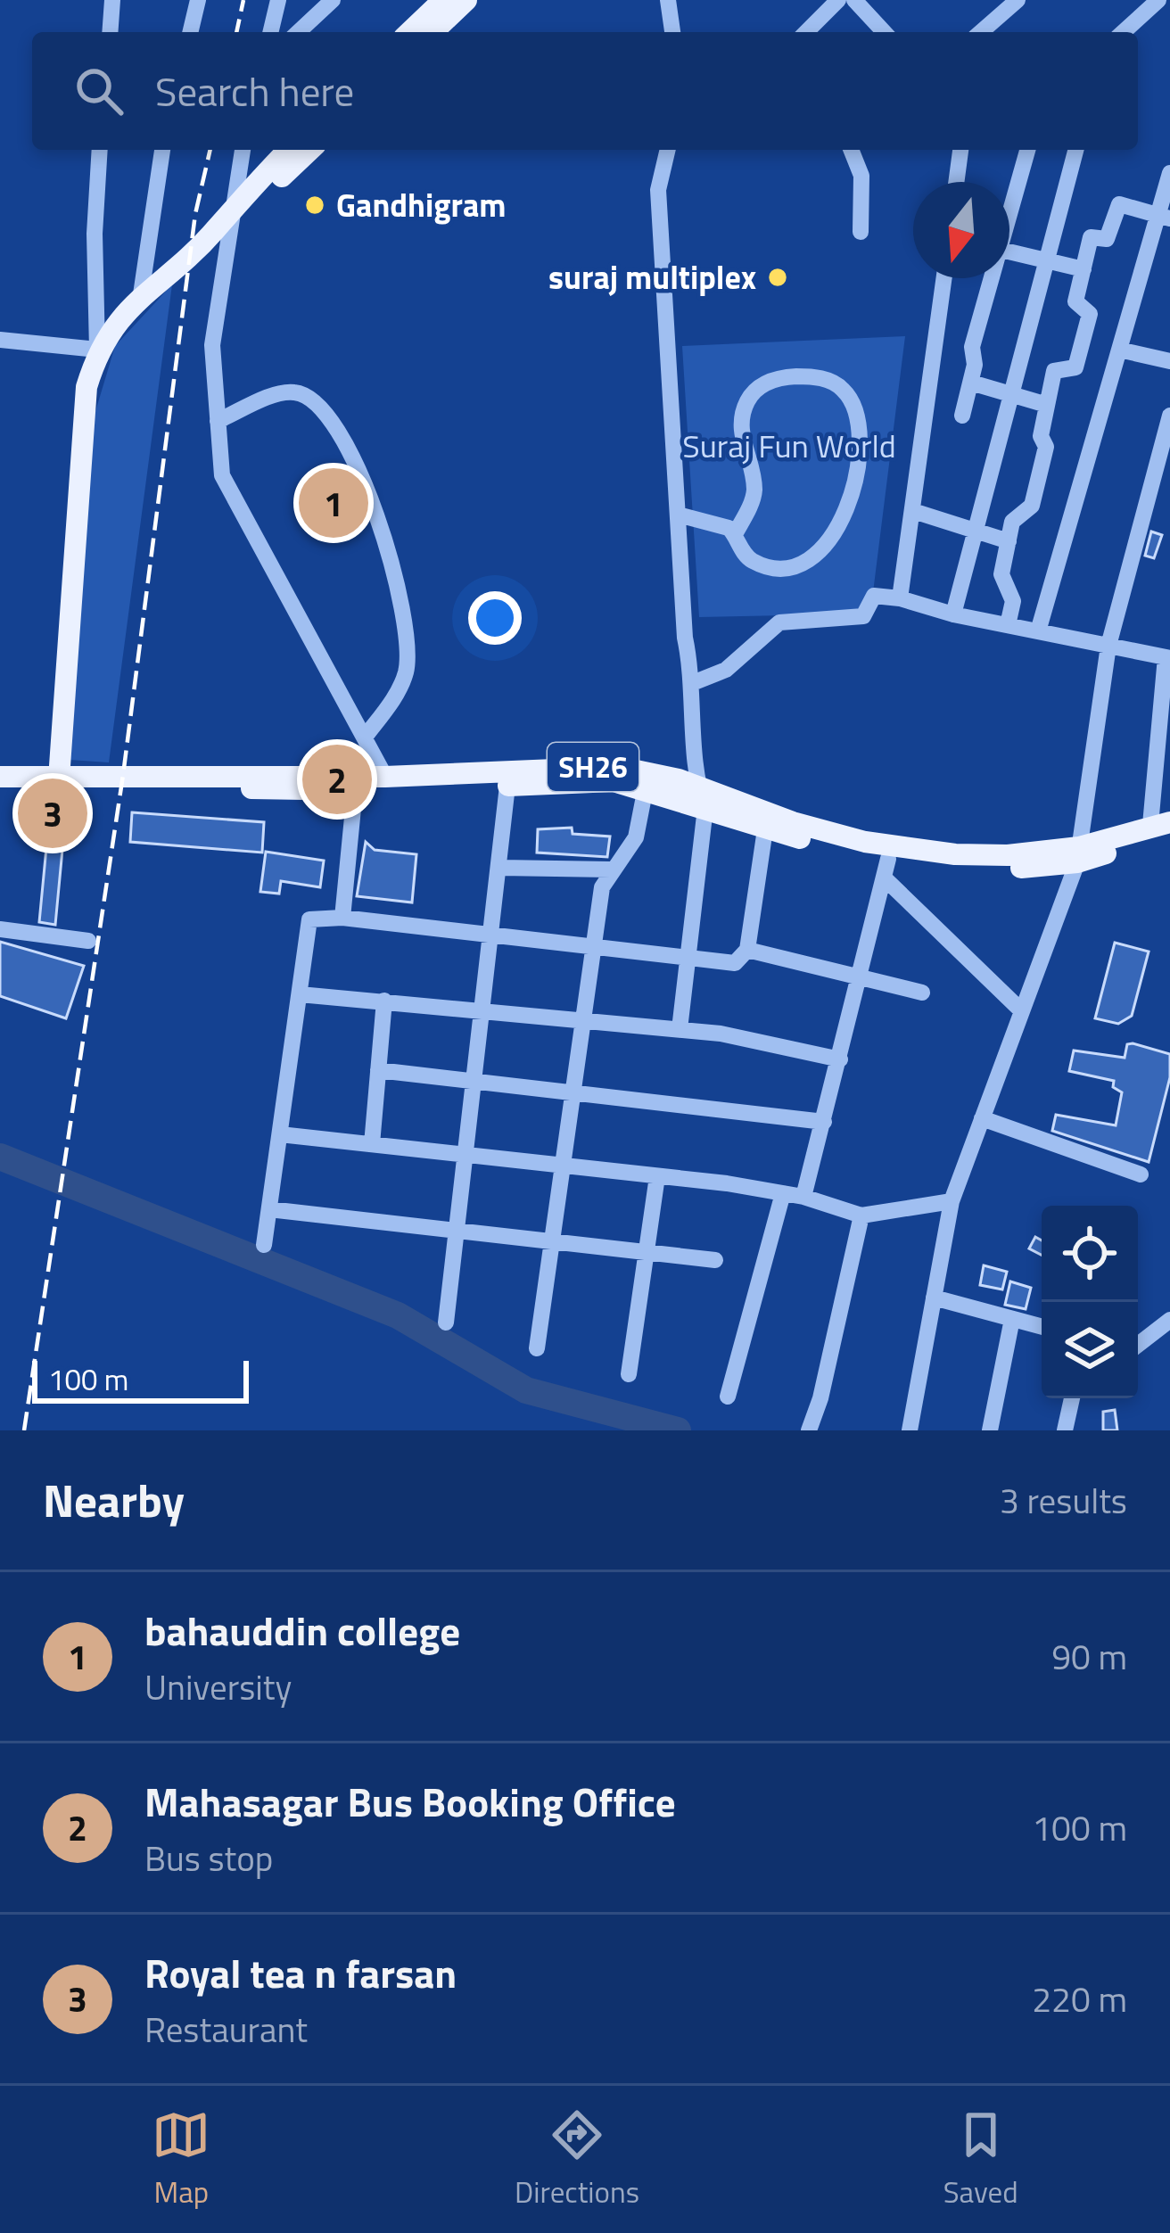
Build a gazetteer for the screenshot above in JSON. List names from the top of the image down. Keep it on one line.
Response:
{"streets":{"main road":["SH26"]},"parks":["Suraj Fun World"],"places":["Gandhigram","suraj multiplex"],"scale_bar":"100 m","north":"bottom","page":{"search":"Search here","pins":["1","2","3"],"scale":"100 m","heading":["Nearby","3 results"],"list":[{"mark":"1","name":"bahauddin college","note":"University","value":"90 m"},{"mark":"2","name":"Mahasagar Bus Booking Office","note":"Bus stop","value":"100 m"},{"mark":"3","name":"Royal tea n farsan","note":"Restaurant","value":"220 m"}],"nav":["Map","Directions","Saved"]}}
